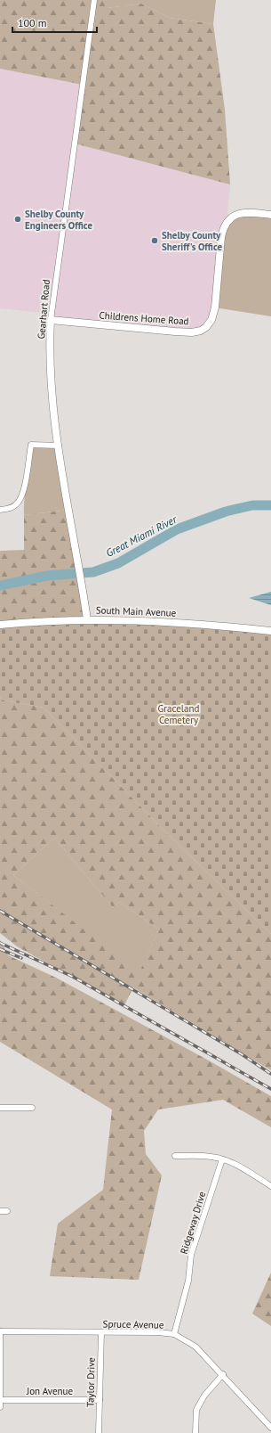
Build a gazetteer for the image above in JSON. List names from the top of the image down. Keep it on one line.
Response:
{"streets":{"street":["Gearhart Road","Childrens Home Road","South Main Avenue","Ridgeway Drive","Spruce Avenue","Taylor Drive","Jon Avenue"]},"crossings":[["Gearhart Road","Childrens Home Road"],["Gearhart Road","South Main Avenue"],["Ridgeway Drive","Spruce Avenue"],["Spruce Avenue","Taylor Drive"],["Taylor Drive","Jon Avenue"]],"water":["Great Miami River"],"parks":["Graceland Cemetery"],"places":["Shelby County Engineers Office","Shelby County Sheriff's Office"],"scale_bar":"100 m"}
